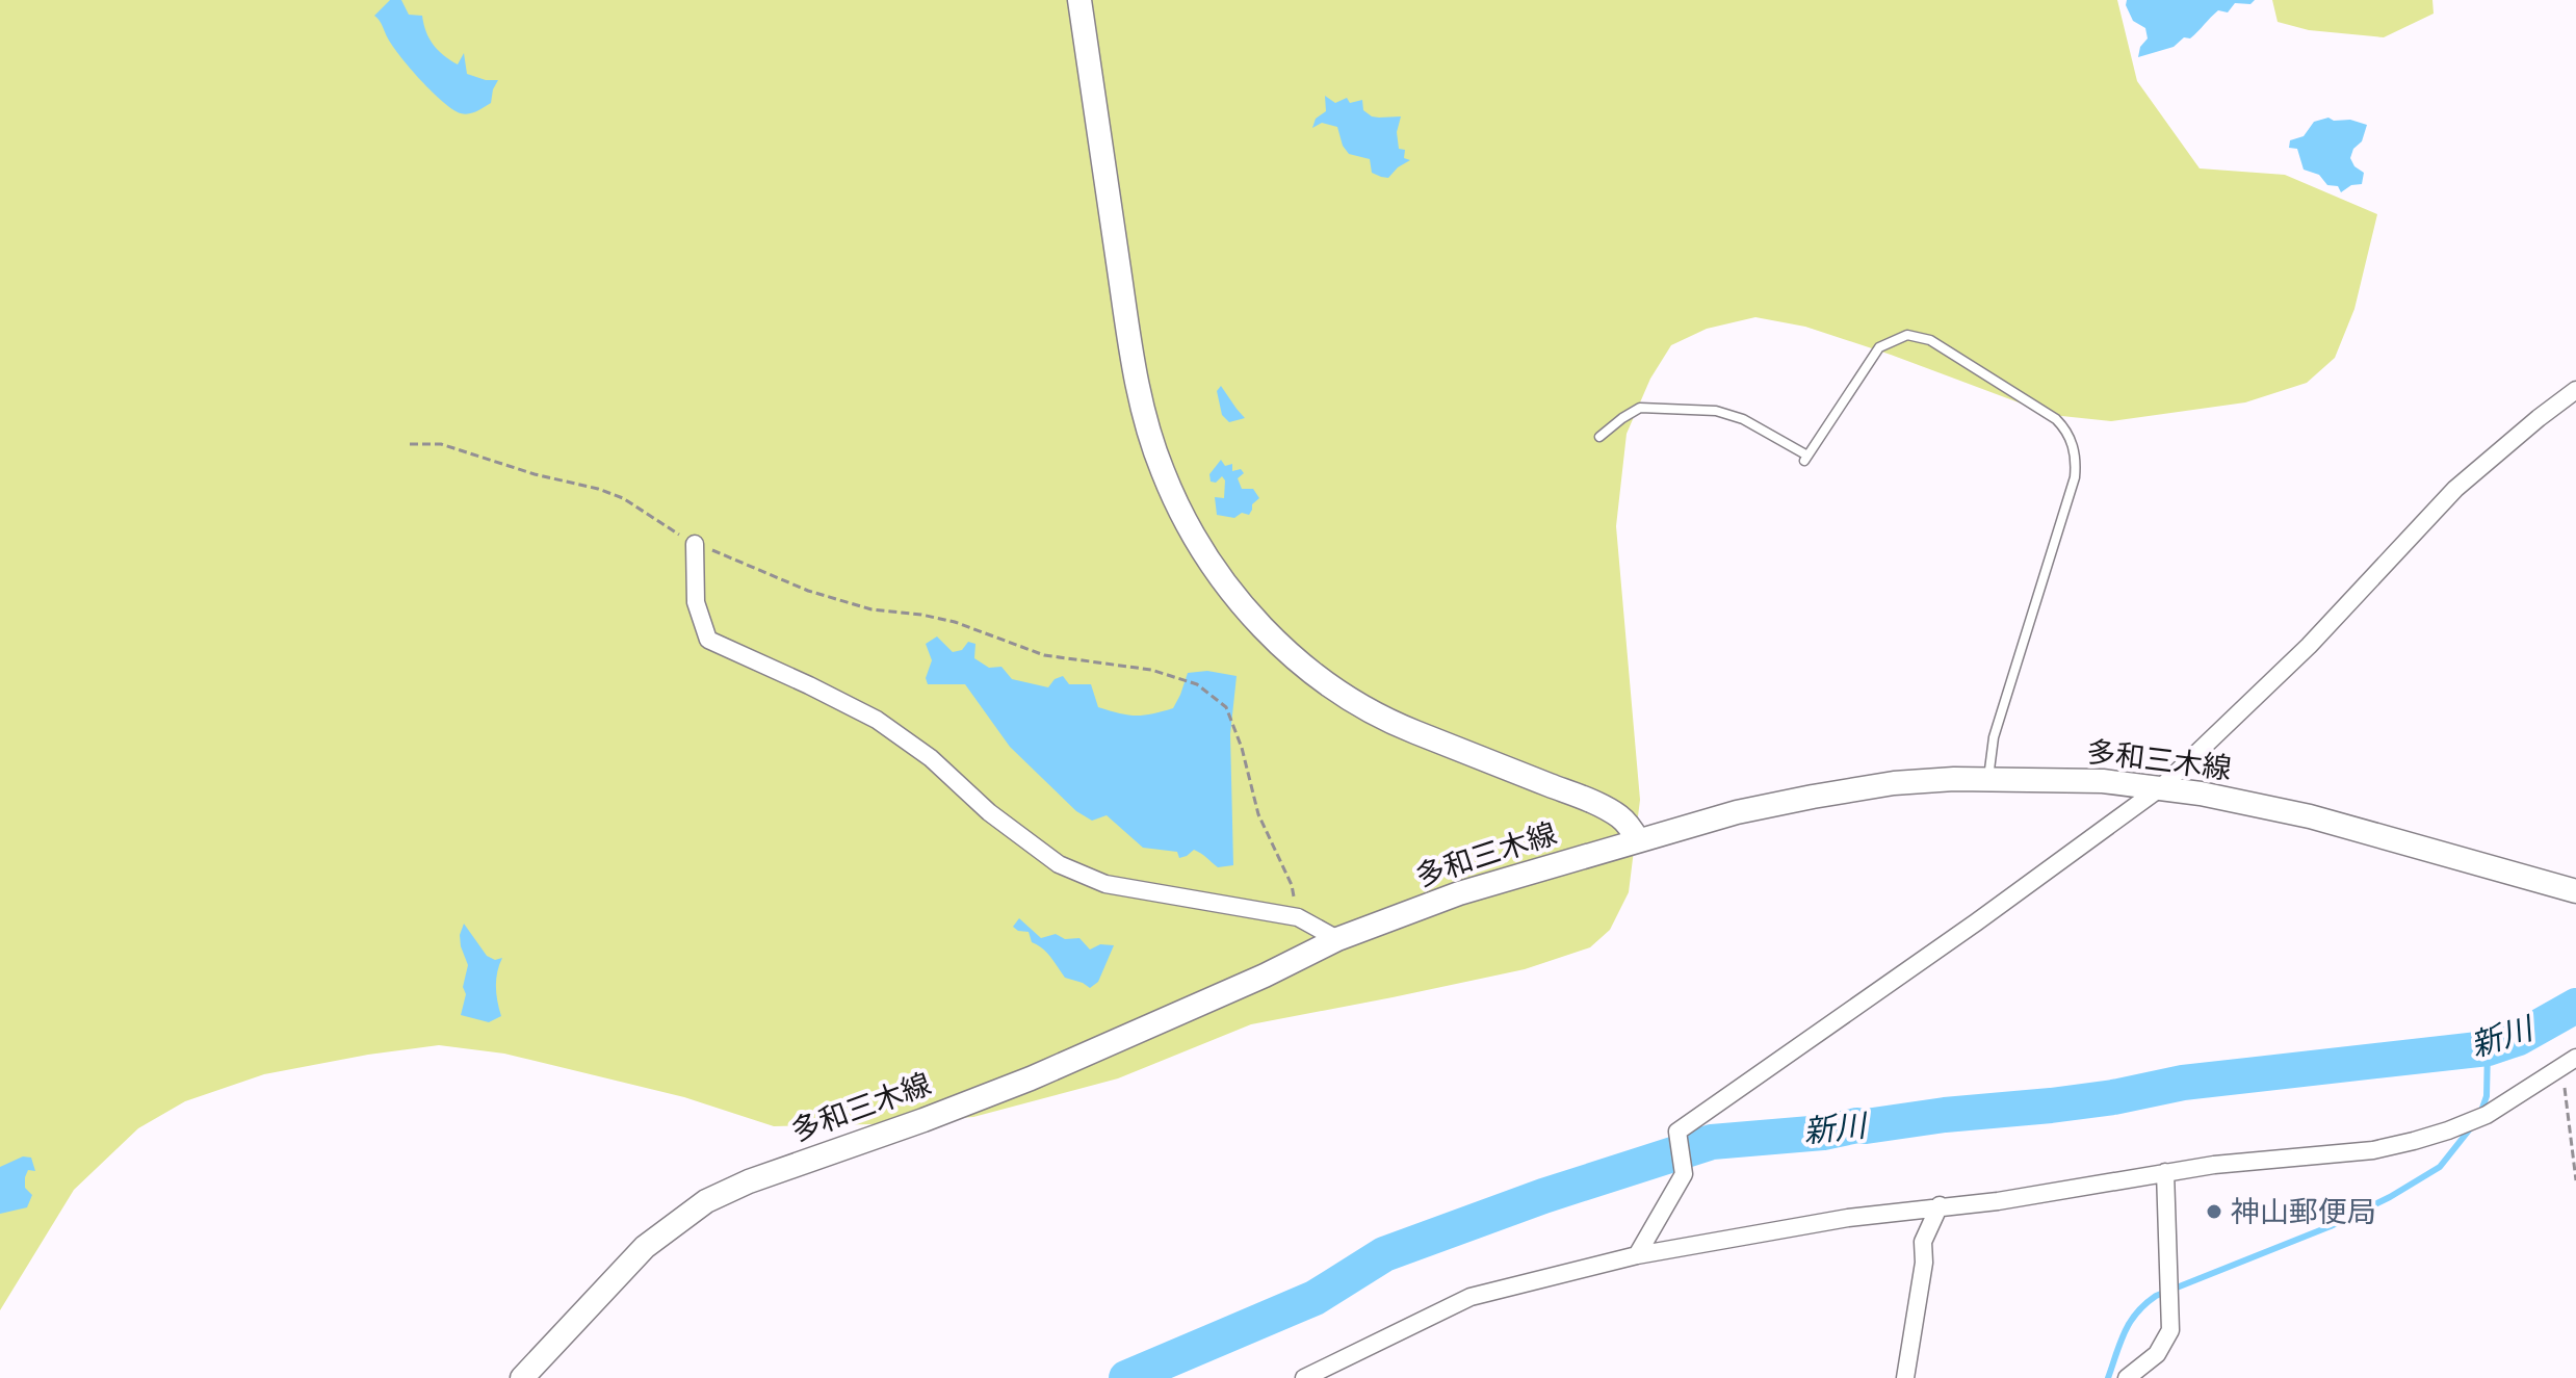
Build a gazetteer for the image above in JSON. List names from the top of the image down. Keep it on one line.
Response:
{"streets":{"main road":["多和三木線"]},"water":["新川"],"places":["神山郵便局"]}
